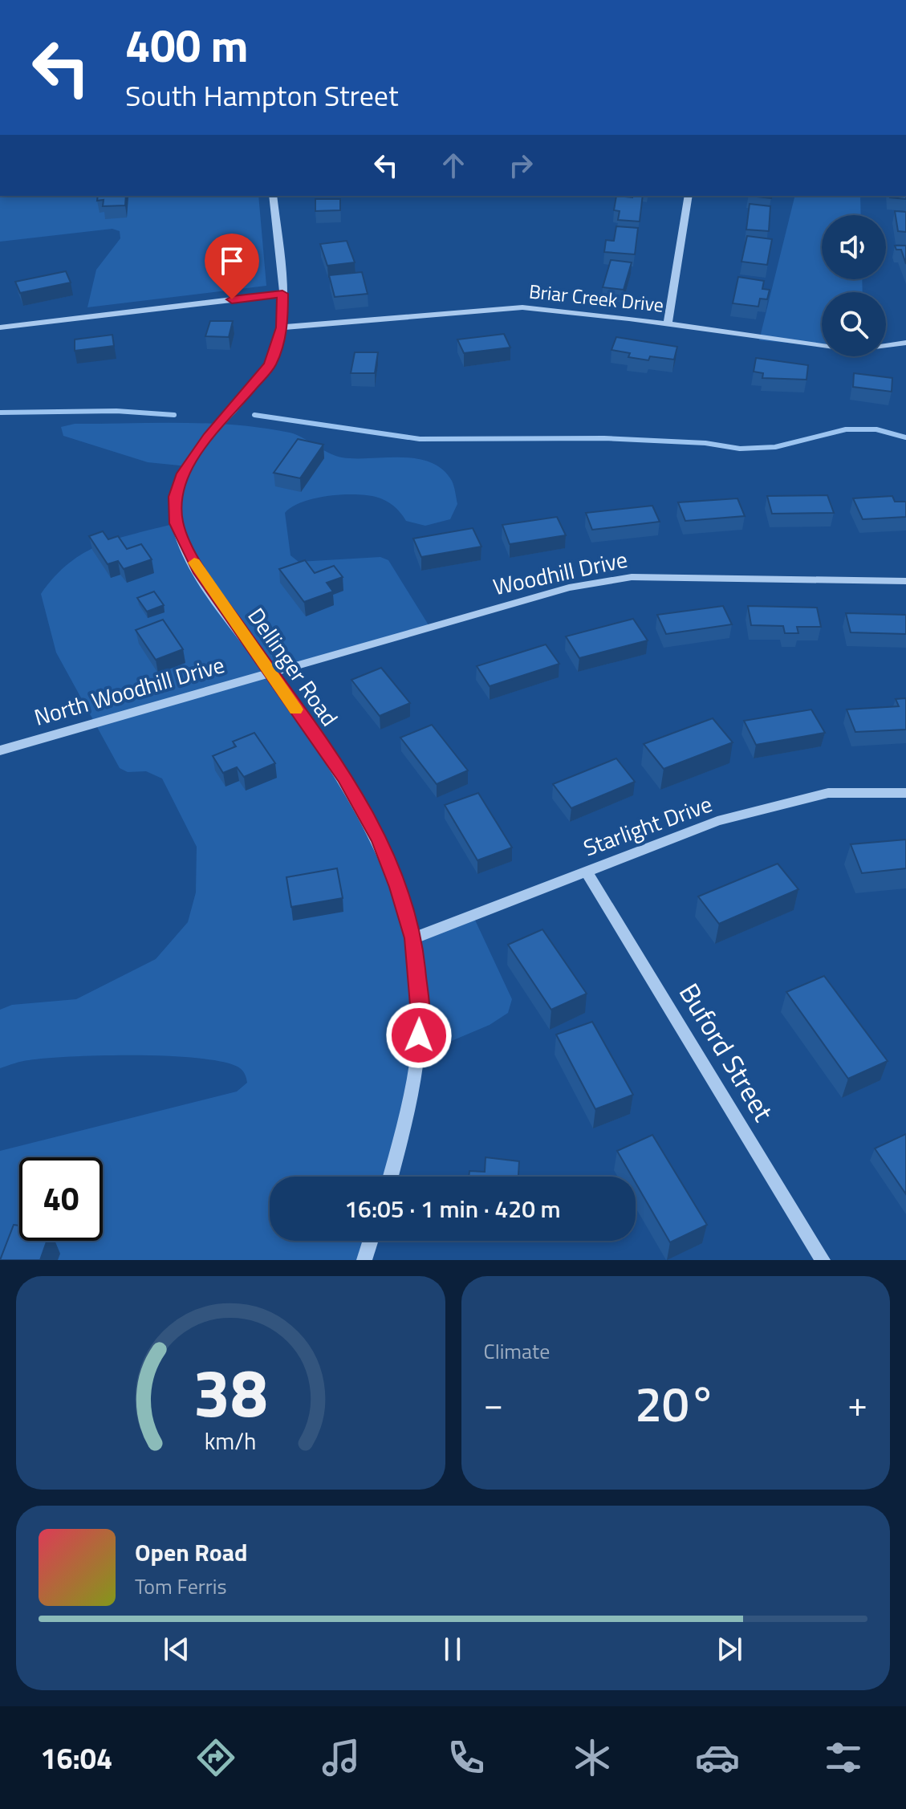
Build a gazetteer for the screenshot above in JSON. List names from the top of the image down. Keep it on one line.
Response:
{"streets":{"street":["Briar Creek Drive","Woodhill Drive","Dellinger Road","North Woodhill Drive","Starlight Drive","Buford Street"]},"crossings":[["Briar Creek Drive","Dellinger Road"],["Woodhill Drive","Dellinger Road"],["Woodhill Drive","North Woodhill Drive"],["Dellinger Road","North Woodhill Drive"],["Dellinger Road","Starlight Drive"],["Starlight Drive","Buford Street"]],"page":{"turn":["400 m","South Hampton Street"],"limit":"40","trip":"16:05 · 1 min · 420 m","tile":"Climate","heat":["−","20°","+"],"song":["Open Road","Tom Ferris"],"tabs":"16:04","gauge":["38","km/h"]}}
